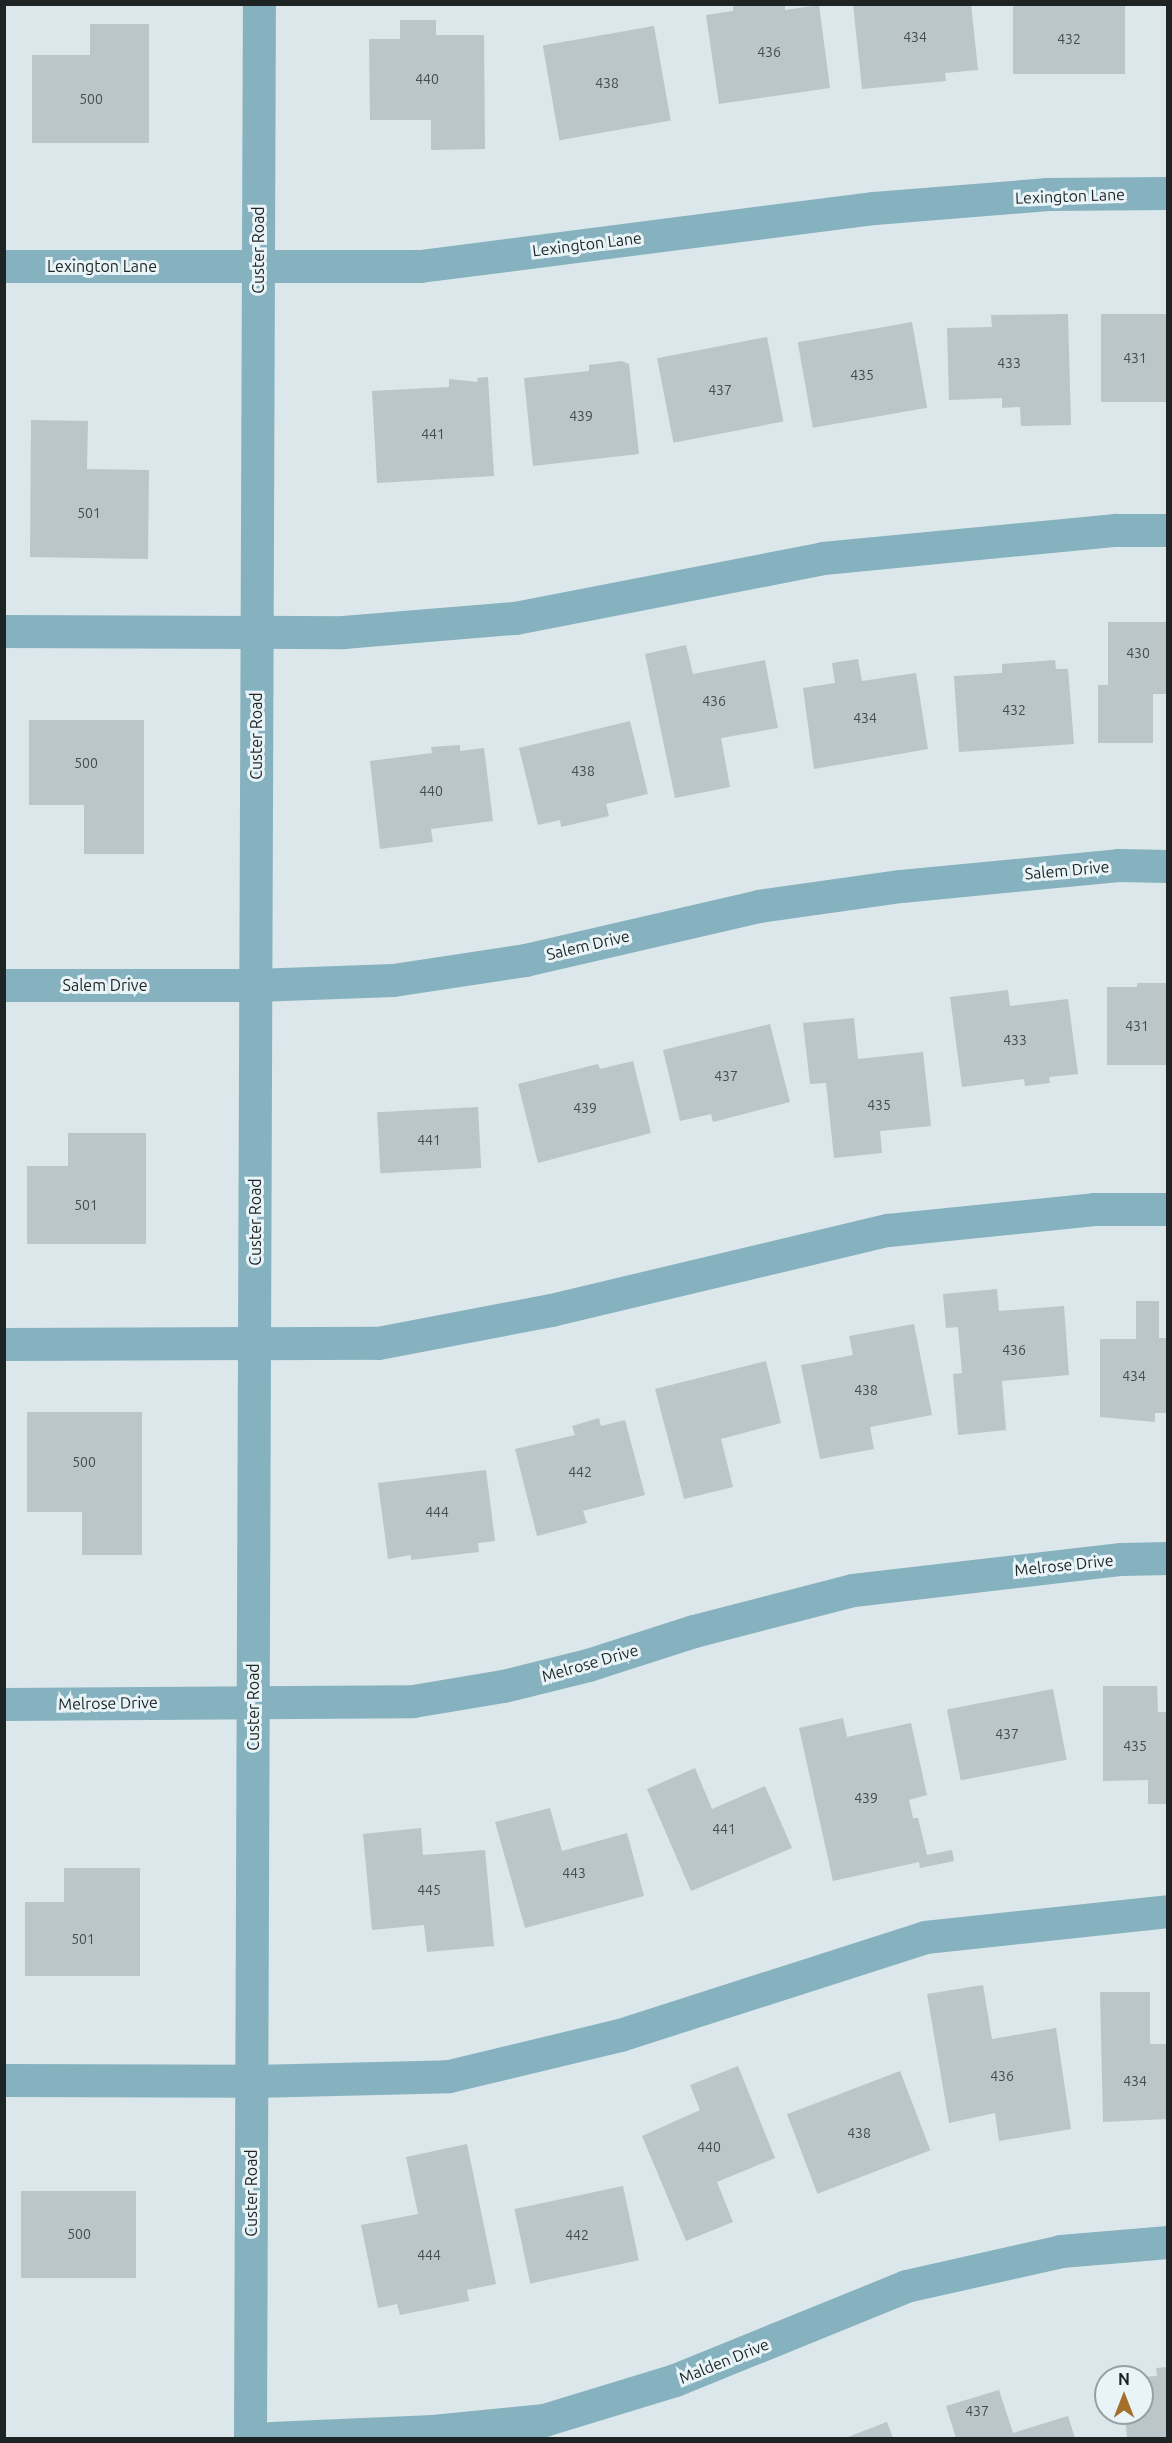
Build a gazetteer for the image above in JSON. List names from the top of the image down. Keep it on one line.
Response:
{"streets":{"street":["Lexington Lane","Custer Road","Salem Drive","Melrose Drive","Malden Drive"]},"crossings":[["Lexington Lane","Custer Road"],["Custer Road","Salem Drive"],["Custer Road","Melrose Drive"]],"house_numbers":["434","432","436","440","438","500","431","433","435","437","439","441","501","430","436","432","434","500","438","440","431","433","437","435","439","441","501","436","434","438","500","442","444","437","435","439","441","443","445","501","436","434","438","440","500","442","444","437"],"north":"top"}
